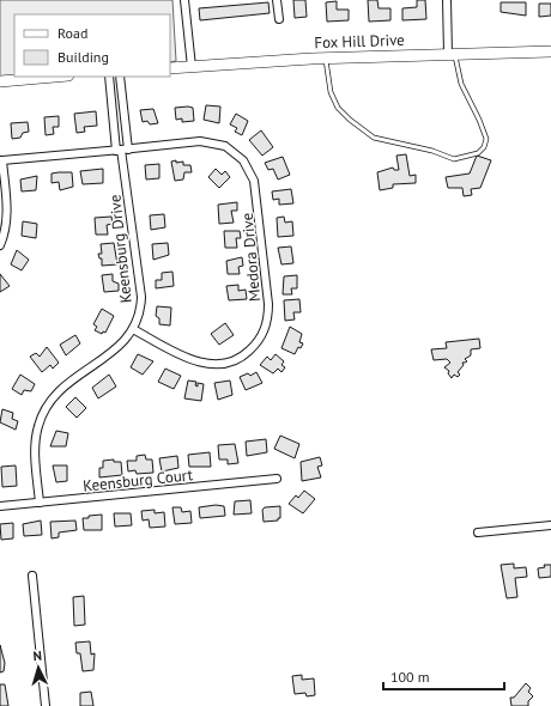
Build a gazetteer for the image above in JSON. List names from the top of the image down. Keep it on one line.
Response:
{"streets":{"street":["Fox Hill Drive","Keensburg Drive","Medora Drive","Keensburg Court"]},"crossings":[["Keensburg Drive","Medora Drive"],["Keensburg Drive","Keensburg Court"]],"legend":["Road","Building"],"scale_bar":"100 m","north":"top"}
